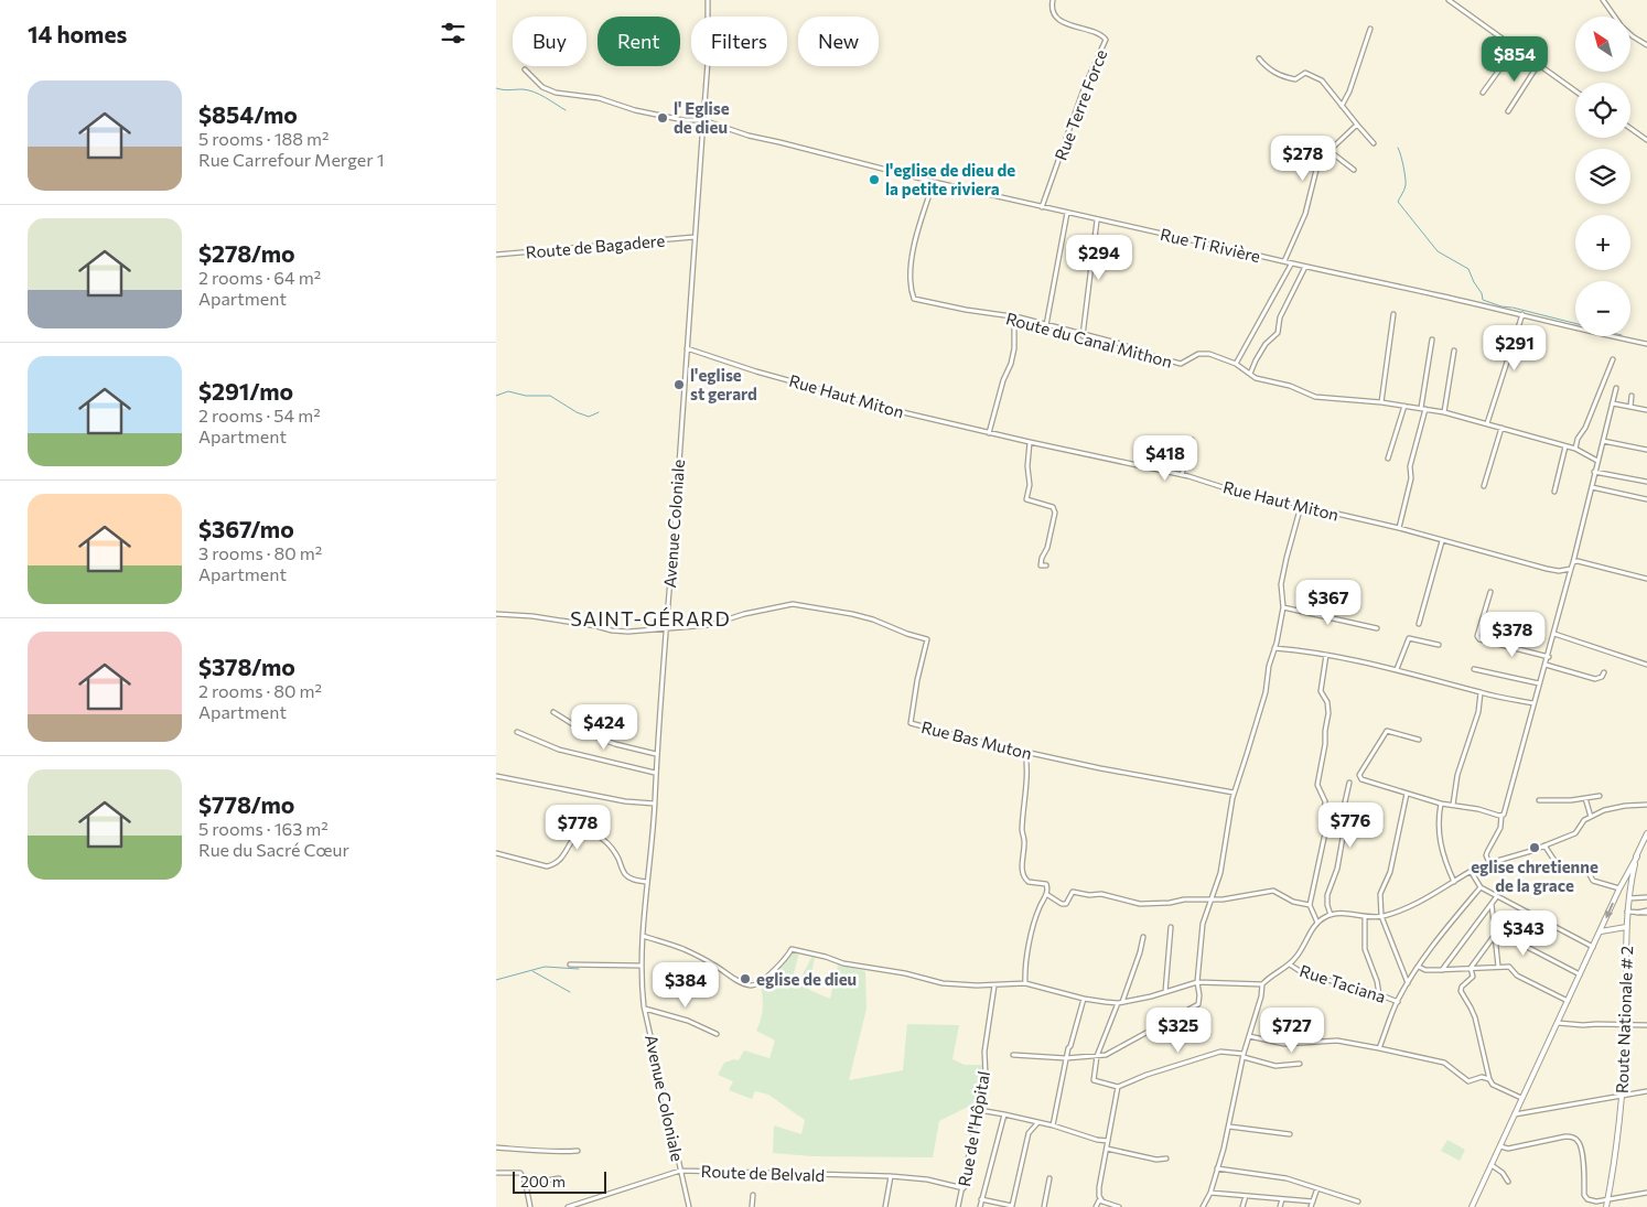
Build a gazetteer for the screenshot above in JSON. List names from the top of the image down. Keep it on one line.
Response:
{"streets":{"main road":["Route Nationale # 2"],"street":["Rue Terre Force","Rue Ti Rivière","Route de Bagadere","Route du Canal Mithon","Rue Haut Miton","Avenue Coloniale","Rue Bas Muton","Rue Taciana","Rue de l'Hôpital","Route de Belvald"]},"crossings":[["Rue Terre Force","Rue Ti Rivière"],["Rue Ti Rivière","Route du Canal Mithon"],["Rue Ti Rivière","Avenue Coloniale"],["Route de Bagadere","Avenue Coloniale"],["Rue Haut Miton","Avenue Coloniale"],["Avenue Coloniale","Rue Bas Muton"],["Avenue Coloniale","Route de Belvald"],["Rue de l'Hôpital","Route de Belvald"]],"districts":["SAINT-GÉRARD"],"places":["l' Eglise de dieu","l'eglise de dieu de la petite riviera","l'eglise st gerard","eglise chretienne de la grace","eglise de dieu"],"scale_bar":"200 m","north":"top left","page":{"heading":"14 homes","map_buttons":["+","−"],"chip":["Buy","Rent","Filters","New"],"price":["$854","$278","$294","$291","$418","$367","$378","$424","$776","$778","$343","$384","$325","$727"],"list":[{"name":"$854/mo","note":"5 rooms · 188 m² · Rue Carrefour Merger 1"},{"name":"$278/mo","note":"2 rooms · 64 m² · Apartment"},{"name":"$291/mo","note":"2 rooms · 54 m² · Apartment"},{"name":"$367/mo","note":"3 rooms · 80 m² · Apartment"},{"name":"$378/mo","note":"2 rooms · 80 m² · Apartment"},{"name":"$778/mo","note":"5 rooms · 163 m² · Rue du Sacré Cœur"}],"scale":"200 m"}}
